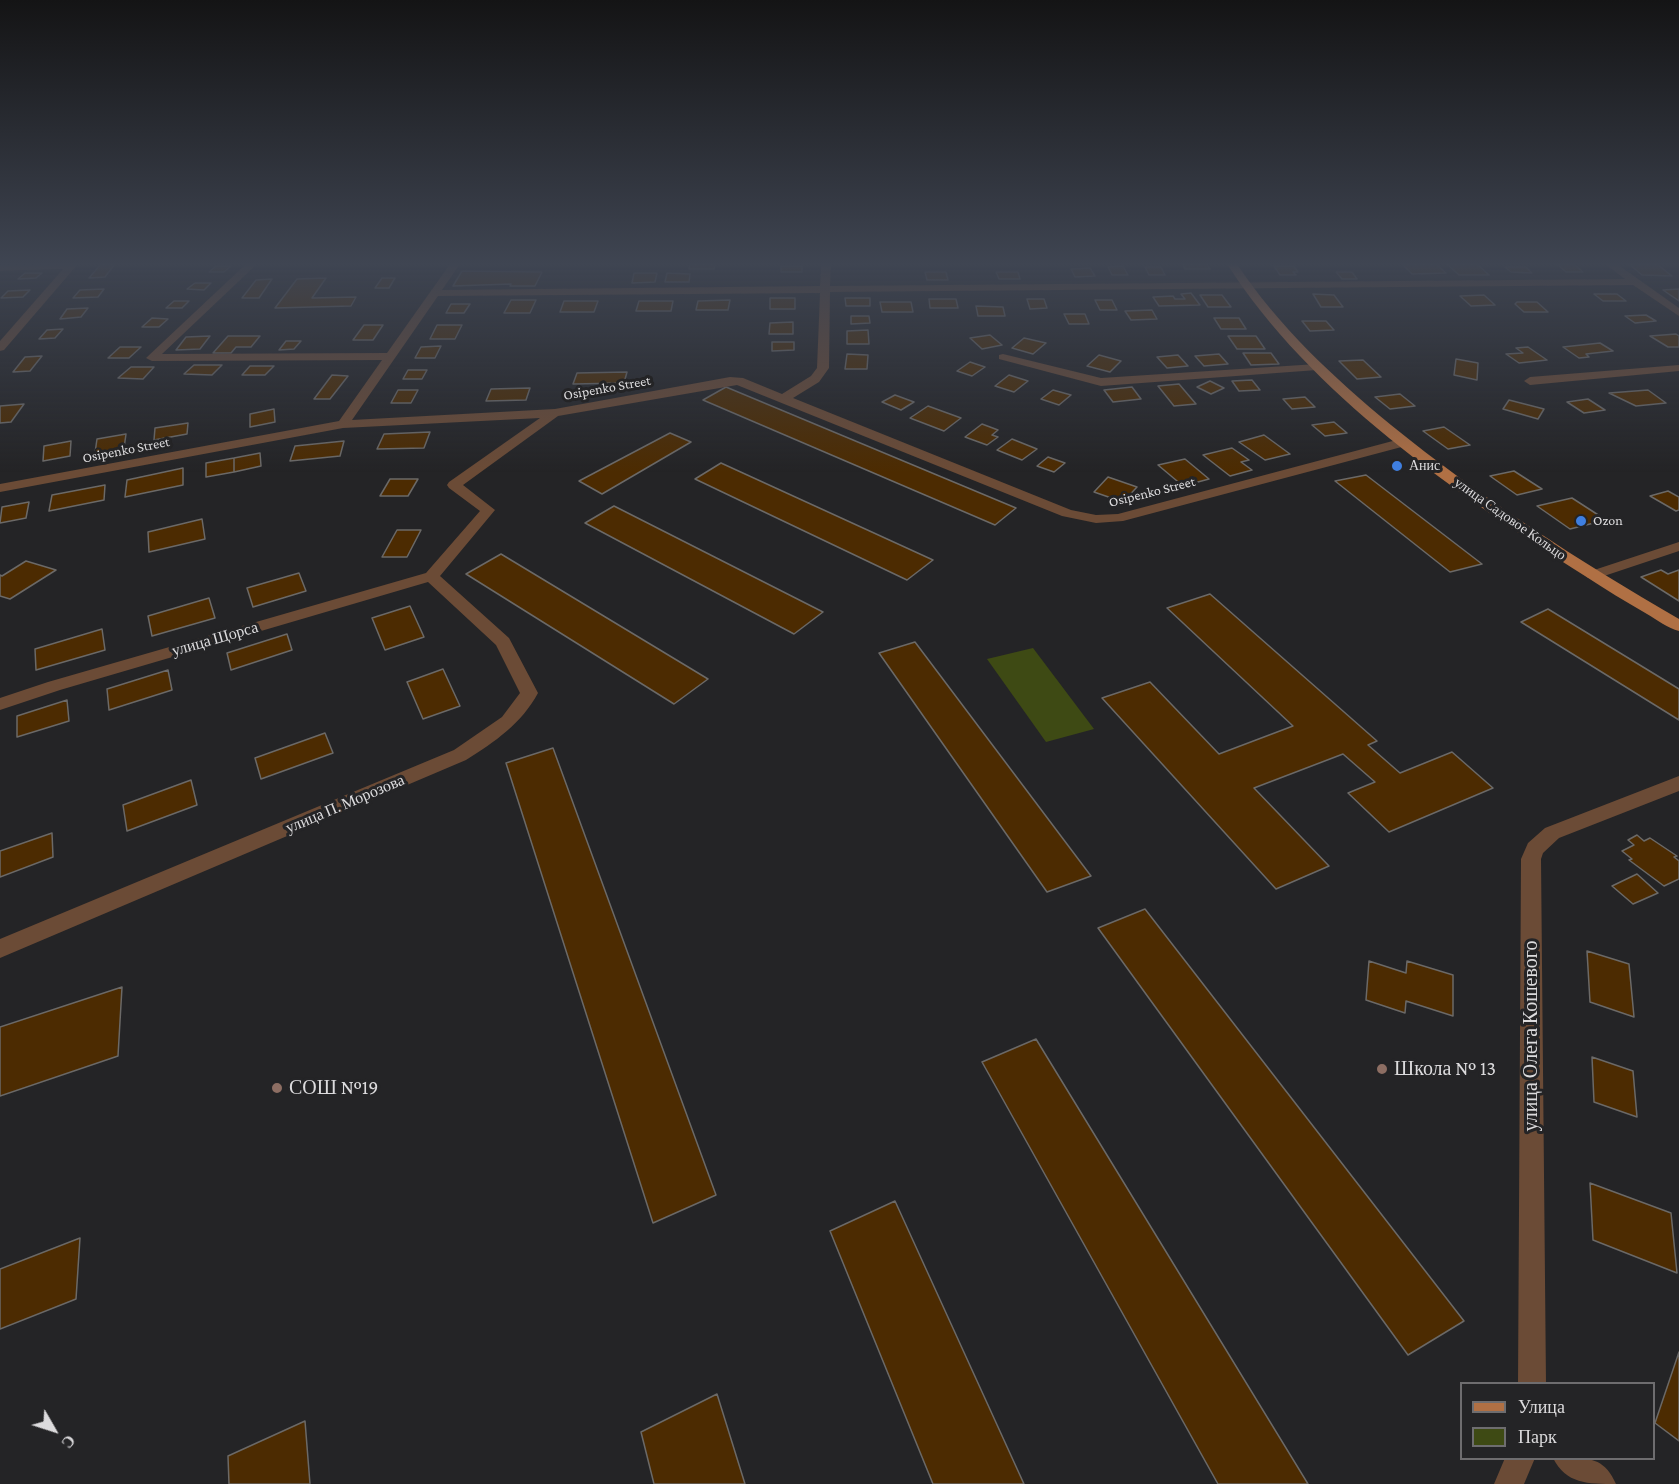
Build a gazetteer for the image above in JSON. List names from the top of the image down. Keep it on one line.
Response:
{"streets":{"main road":["улица Садовое Кольцо"],"street":["Osipenko Street","улица Щорса","улица П. Морозова","улица Олега Кошевого"]},"crossings":[["Osipenko Street","улица Садовое Кольцо"],["улица Щорса","улица П. Морозова"]],"places":["Анис","Ozon","Школа № 13","СОШ №19"],"legend":["Улица","Парк"],"north":"bottom right"}
